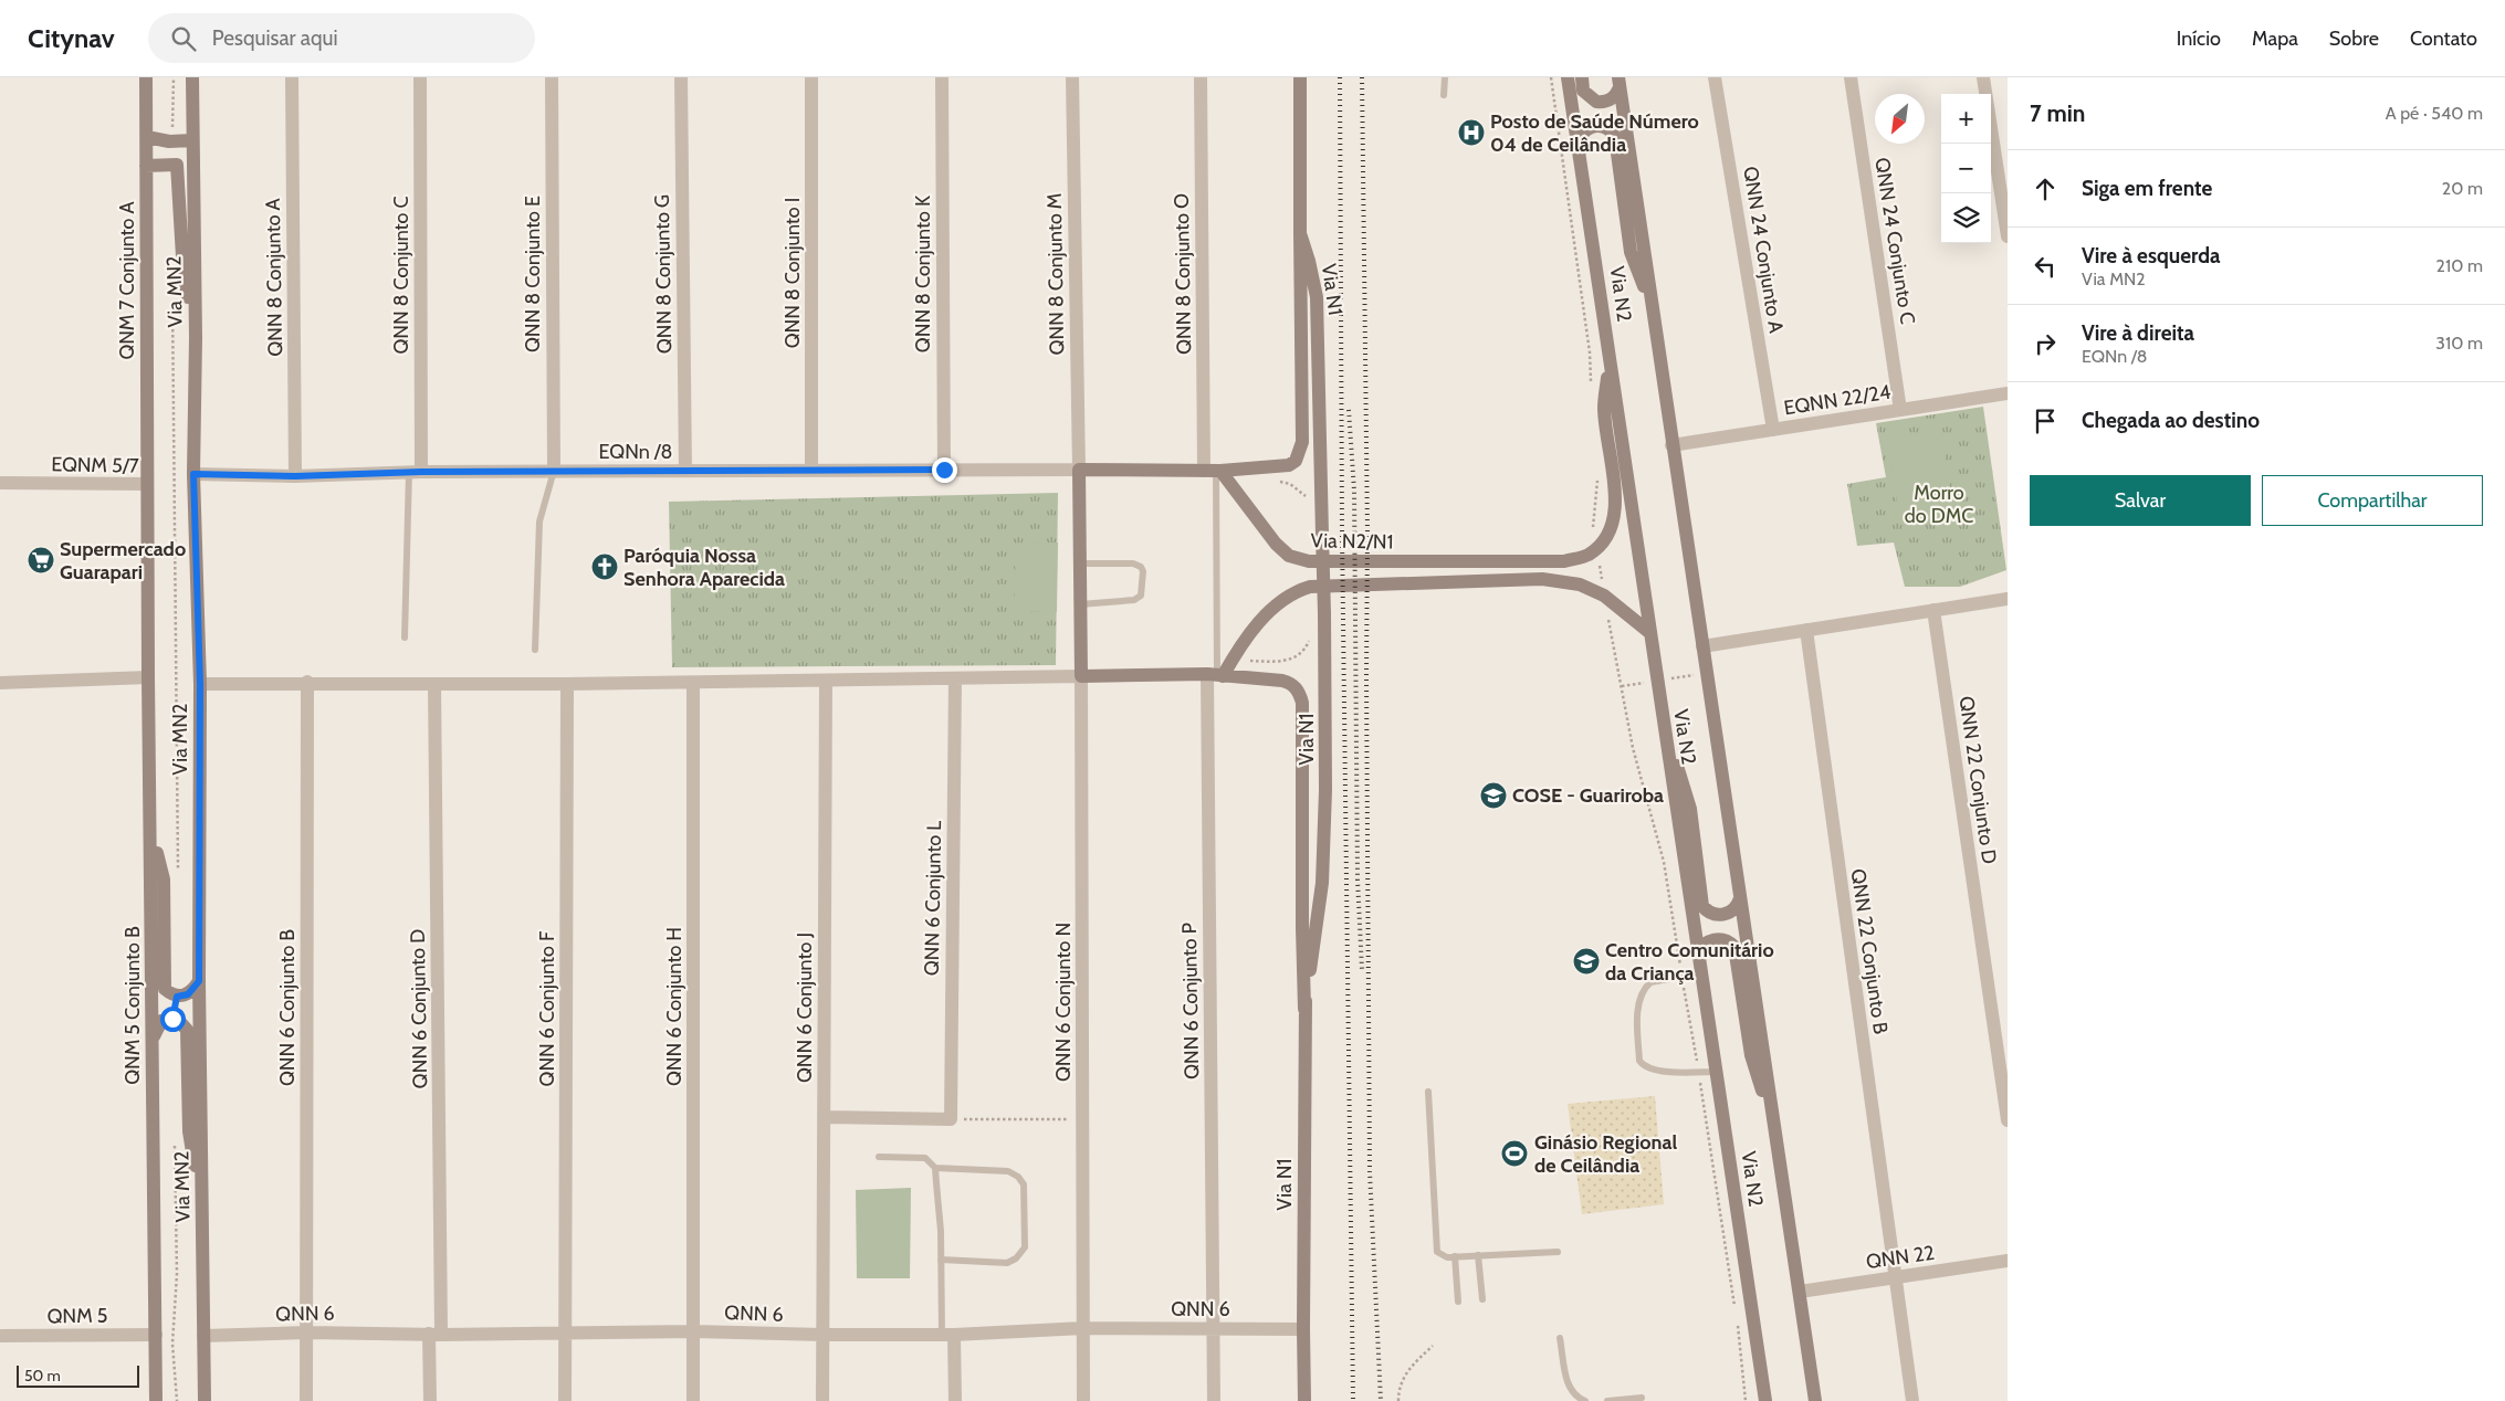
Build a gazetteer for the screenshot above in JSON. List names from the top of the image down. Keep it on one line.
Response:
{"streets":{"main road":["QNM 7 Conjunto A","Via N1","Via MN2","Via N2","EQNM 5/7","Via N2/N1","QNM 5 Conjunto B"],"street":["QNN 24 Conjunto C","QNN 24 Conjunto A","QNN 8 Conjunto I","QNN 8 Conjunto E","QNN 8 Conjunto G","QNN 8 Conjunto K","QNN 8 Conjunto M","QNN 8 Conjunto O","QNN 8 Conjunto C","QNN 8 Conjunto A","EQNN 22/24","EQNn /8","QNN 22 Conjunto D","QNN 6 Conjunto L","QNN 22 Conjunto B","QNN 6 Conjunto P","QNN 6 Conjunto N","QNN 6 Conjunto H","QNN 6 Conjunto B","QNN 6 Conjunto J","QNN 6 Conjunto D","QNN 6 Conjunto F","QNN 22","QNN 6","QNM 5"]},"crossings":[["QNN 24 Conjunto C","EQNN 22/24"],["QNN 24 Conjunto A","EQNN 22/24"],["QNN 8 Conjunto I","EQNn /8"],["QNN 8 Conjunto E","EQNn /8"],["QNN 8 Conjunto G","EQNn /8"],["QNN 8 Conjunto K","EQNn /8"],["QNN 8 Conjunto M","EQNn /8"],["QNN 8 Conjunto O","Via N2/N1"],["QNN 8 Conjunto C","EQNn /8"],["QNN 8 Conjunto A","EQNn /8"],["QNM 7 Conjunto A","EQNM 5/7"],["Via N1","QNN 6"],["Via MN2","EQNn /8"],["Via MN2","QNN 6"],["Via N2","EQNN 22/24"],["Via N2","QNN 22"],["EQNM 5/7","QNM 5 Conjunto B"],["QNN 22 Conjunto B","QNN 22"],["QNN 6 Conjunto P","QNN 6"],["QNN 6 Conjunto N","QNN 6"],["QNM 5 Conjunto B","QNM 5"],["QNN 6 Conjunto H","QNN 6"],["QNN 6 Conjunto B","QNN 6"],["QNN 6 Conjunto J","QNN 6"],["QNN 6 Conjunto D","QNN 6"],["QNN 6 Conjunto F","QNN 6"]],"parks":["Morro do DMC"],"places":{"hospital":["Posto de Saúde Número 04 de Ceilândia"],"supermarket":["Supermercado Guarapari"],"church":["Paróquia Nossa Senhora Aparecida"],"school or university":["COSE - Guariroba","Centro Comunitário da Criança"],"sports":["Ginásio Regional de Ceilândia"]},"scale_bar":"50 m","north":"bottom left","page":{"header":"Citynav","search":"Pesquisar aqui","nav":["Início","Mapa","Sobre","Contato"],"heading":["7 min","A pé · 540 m"],"map_buttons":["+","−"],"list":[["Siga em frente","20 m"],["Vire à esquerda","Via MN2","210 m"],["Vire à direita","EQNn /8","310 m"],"Chegada ao destino"],"buttons":["Salvar","Compartilhar"],"scale":"50 m"}}
